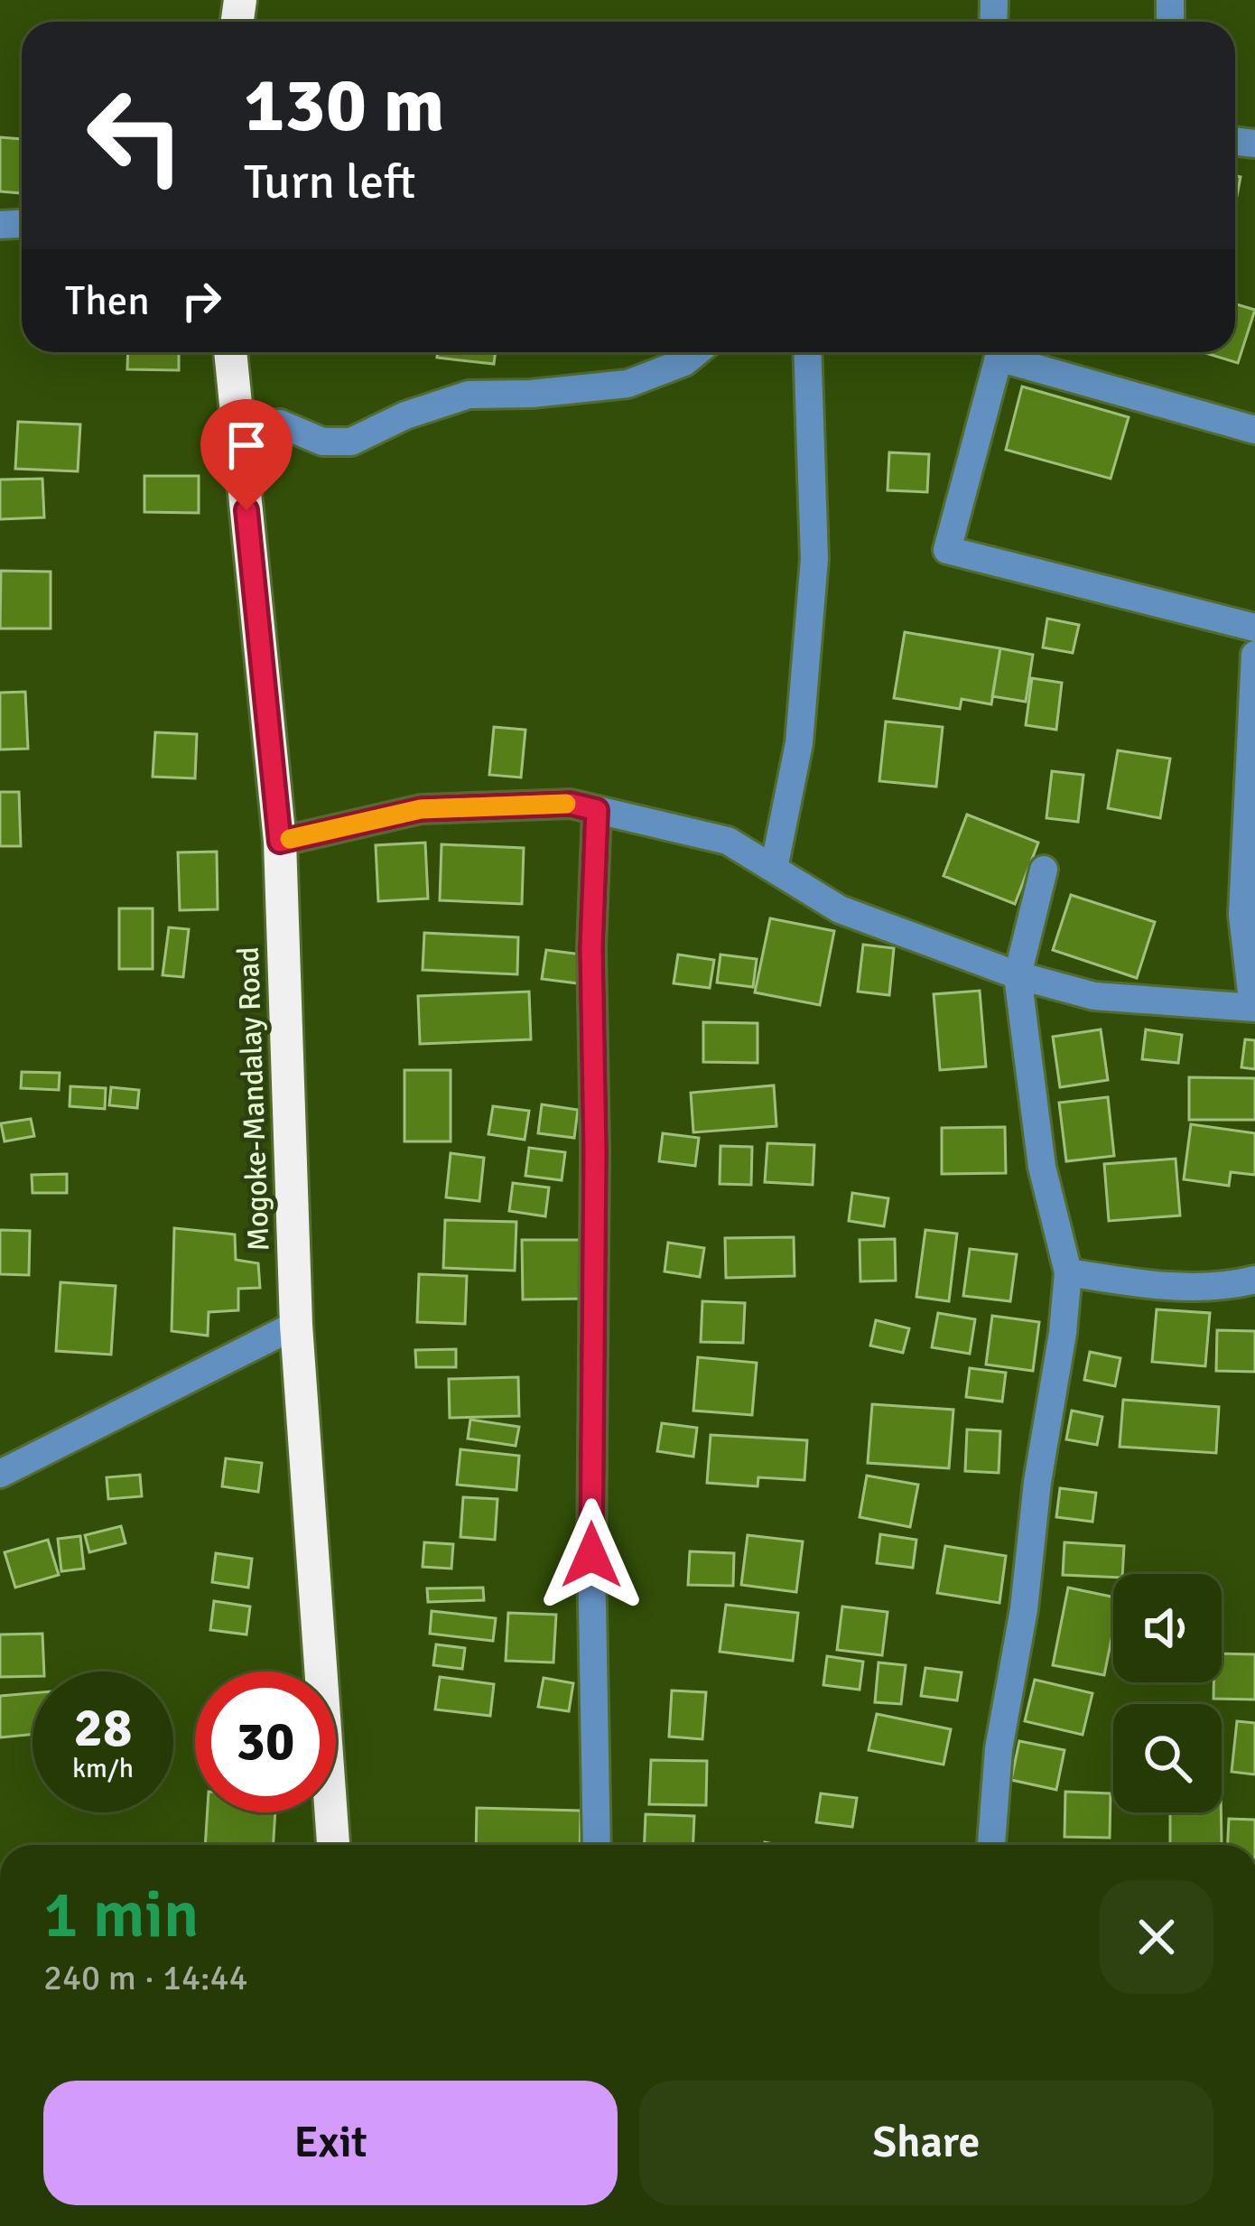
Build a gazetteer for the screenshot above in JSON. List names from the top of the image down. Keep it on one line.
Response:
{"streets":{"highway":["Mogoke-Mandalay Road"]},"page":{"turn":["130 m","Turn left"],"then":"Then","speed":"28 km/h","limit":"30","heading":["1 min","240 m · 14:44"],"buttons":["Exit","Share"]}}
